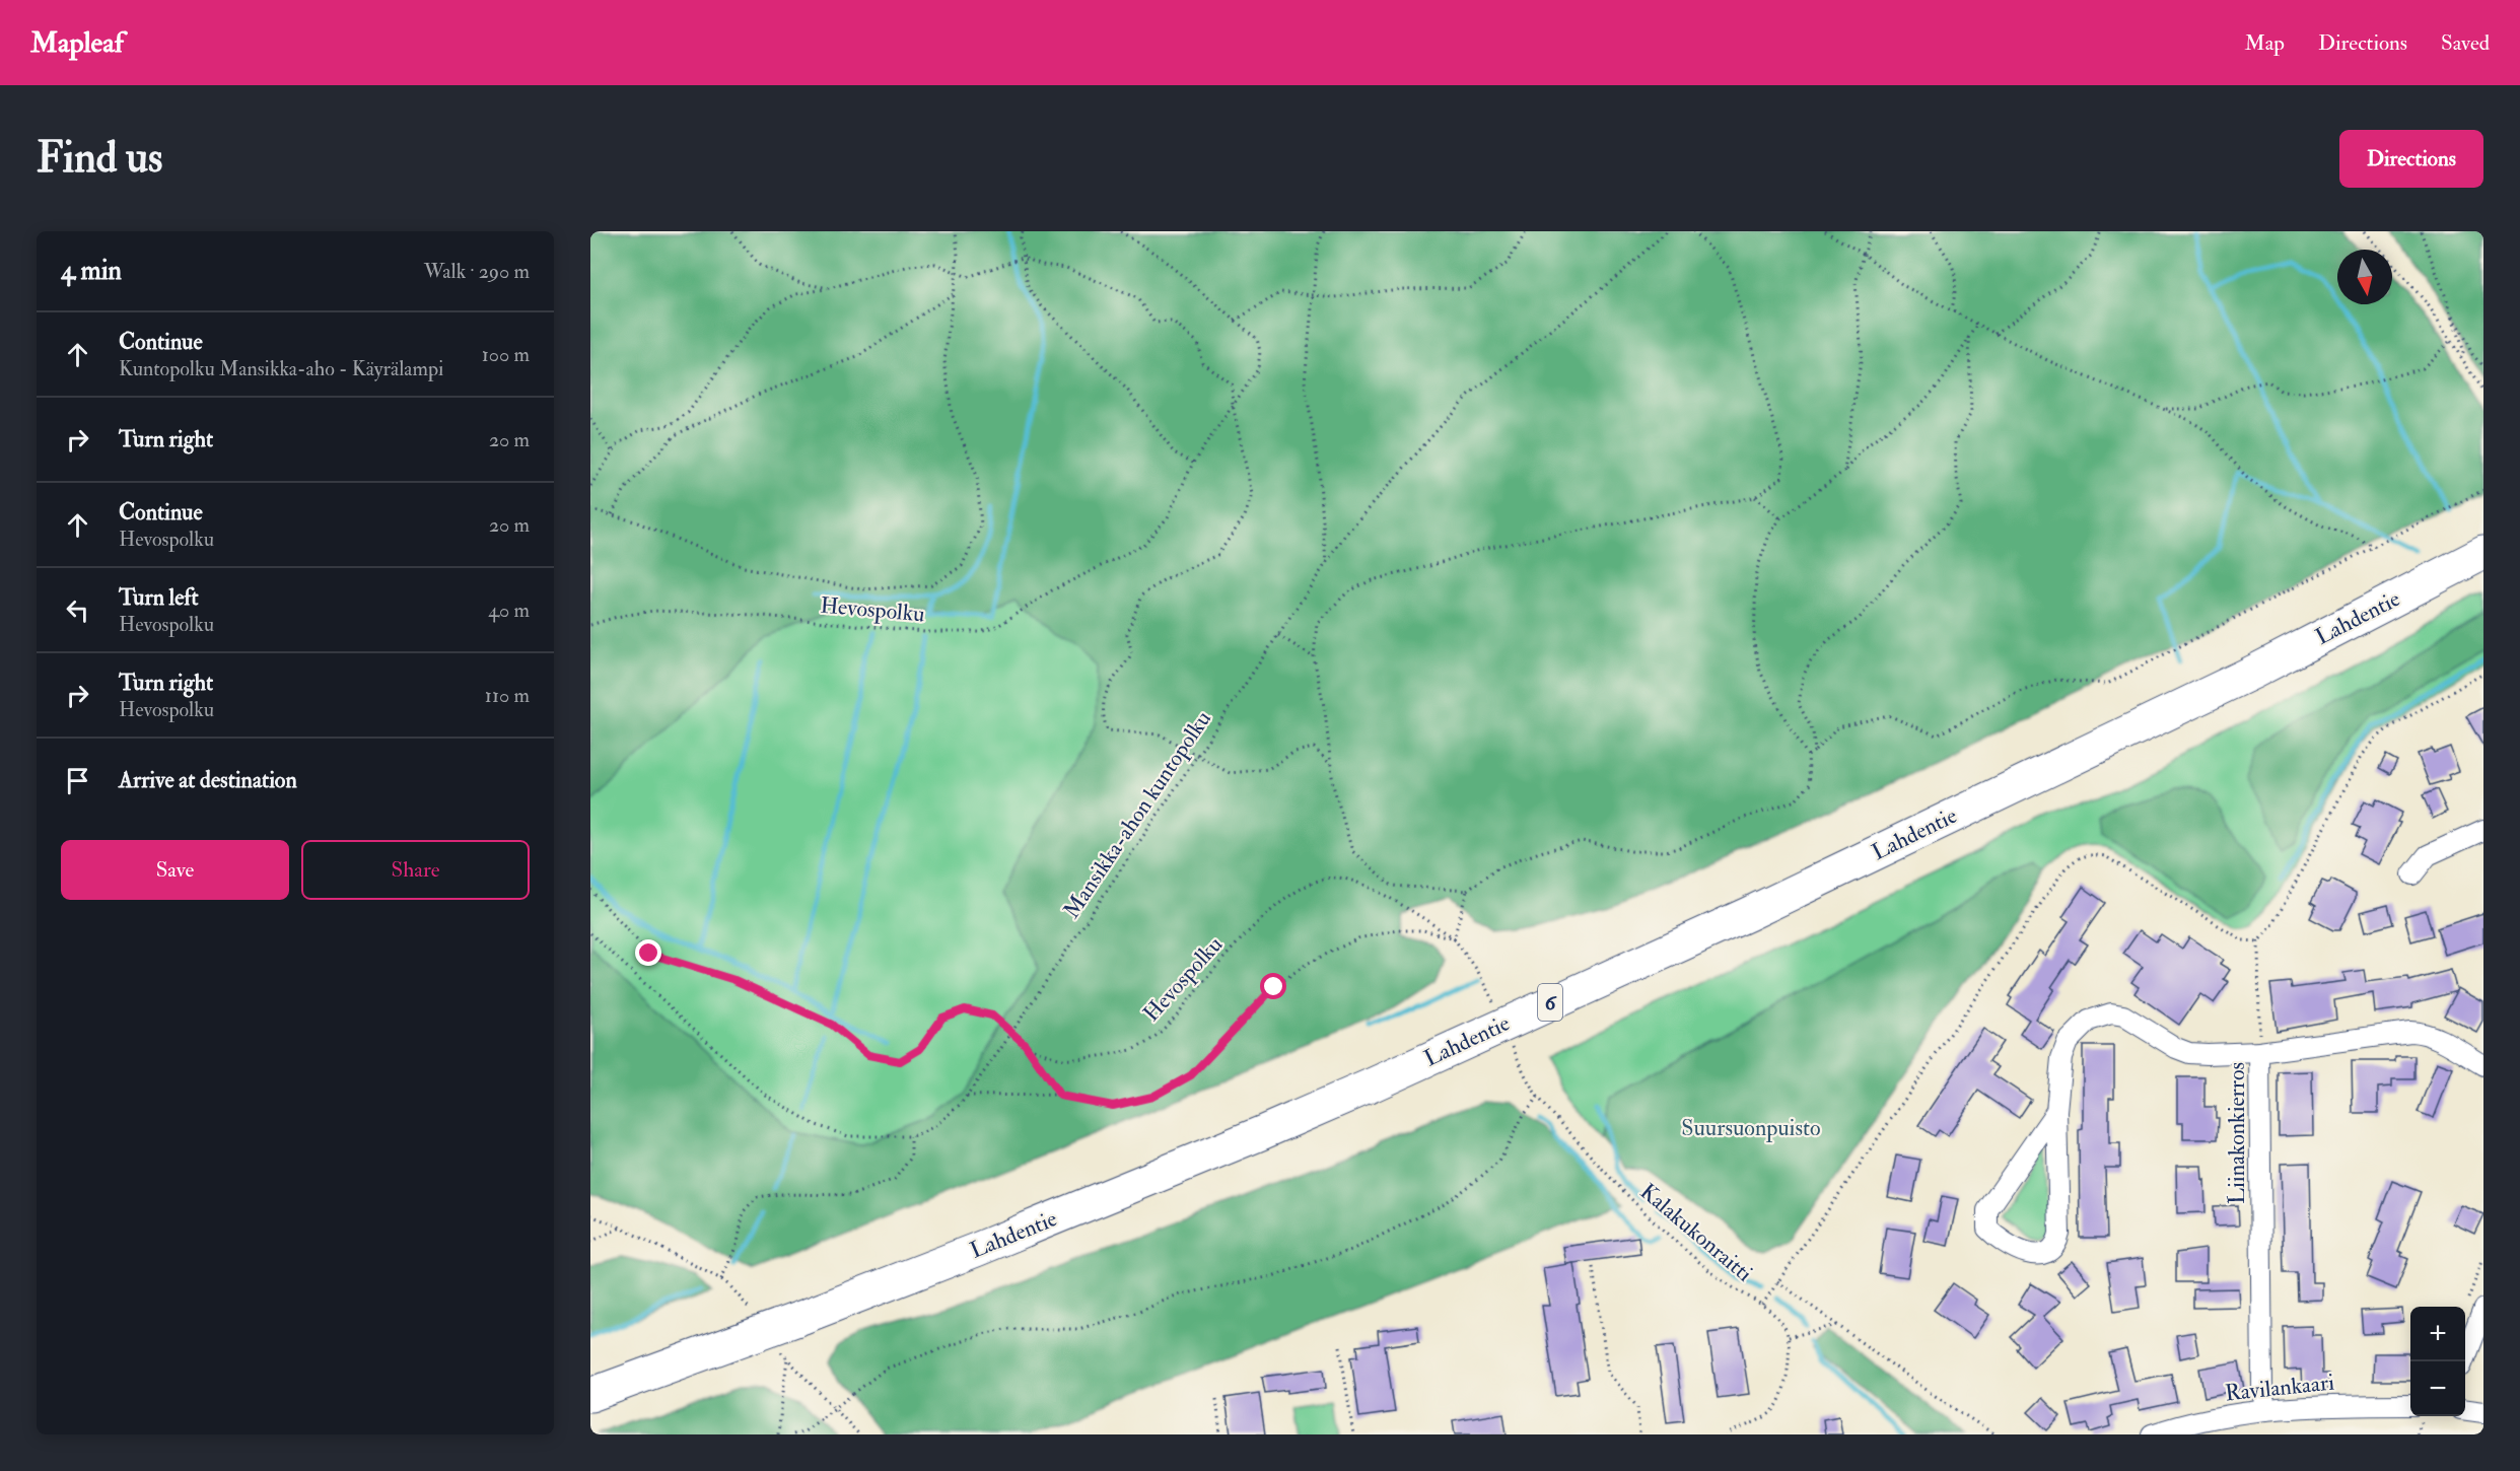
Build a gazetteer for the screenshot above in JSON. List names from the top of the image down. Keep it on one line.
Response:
{"streets":{"highway":["Lahdentie","6"],"street":["Liinakonkierros","Ravilankaari"],"path":["Hevospolku","Mansikka-ahon kuntopolku","Kalakukonraitti"]},"crossings":[["Liinakonkierros","Ravilankaari"]],"parks":["Suursuonpuisto"],"north":"bottom","page":{"header":"Mapleaf","nav":["Map","Directions","Saved"],"buttons":["Directions",["Save","Share"]],"title":"Find us","heading":["4 min","Walk · 290 m"],"list":[["Continue","Kuntopolku Mansikka-aho - Käyrälampi","100 m"],["Turn right","20 m"],["Continue","Hevospolku","20 m"],["Turn left","Hevospolku","40 m"],["Turn right","Hevospolku","110 m"],"Arrive at destination"],"map_buttons":["+","−"]}}
